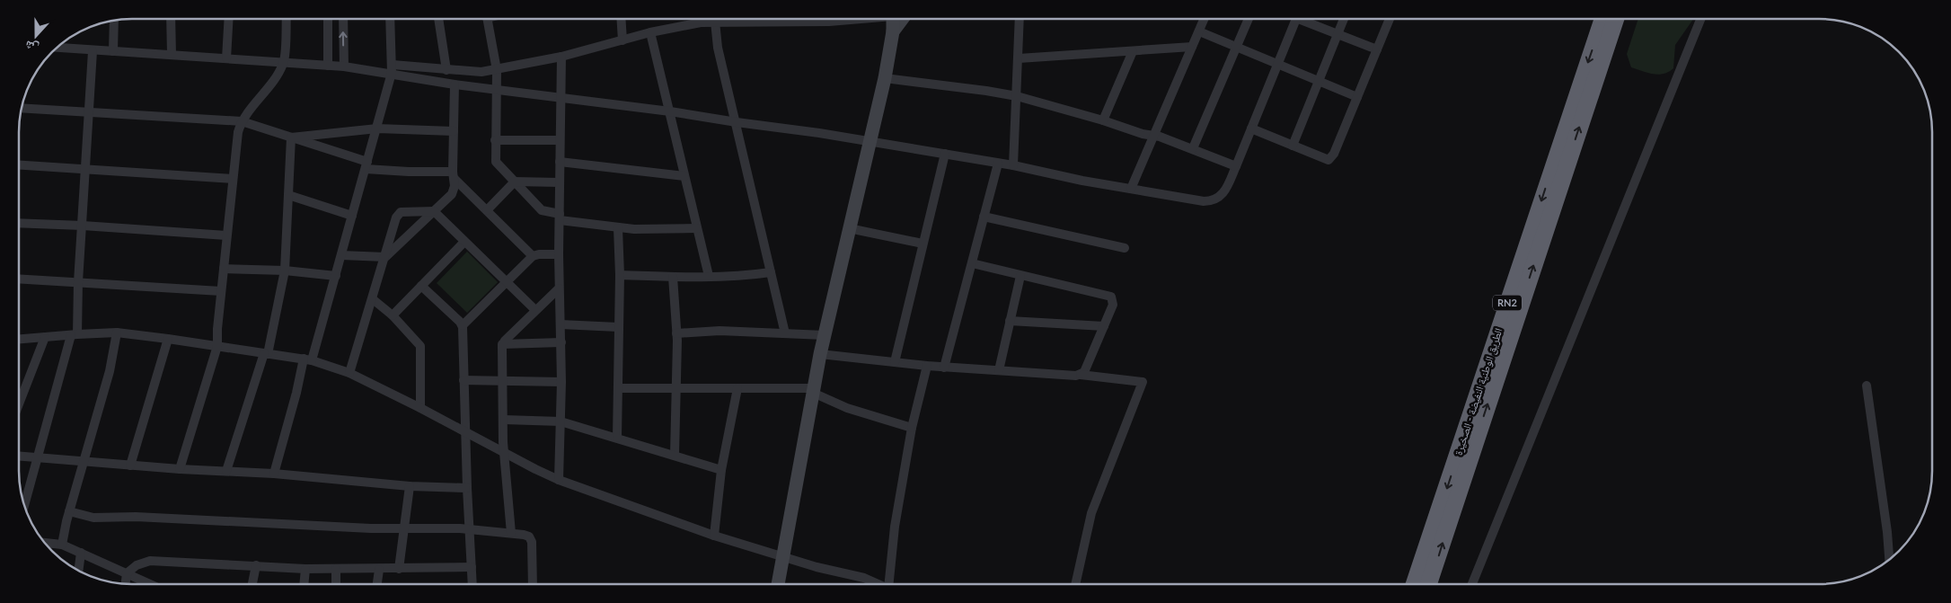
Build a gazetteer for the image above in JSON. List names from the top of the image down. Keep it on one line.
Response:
{"streets":{"highway":["RN2","الطريق الوطنية النفيضة - الصخيرة"]},"north":"bottom"}
